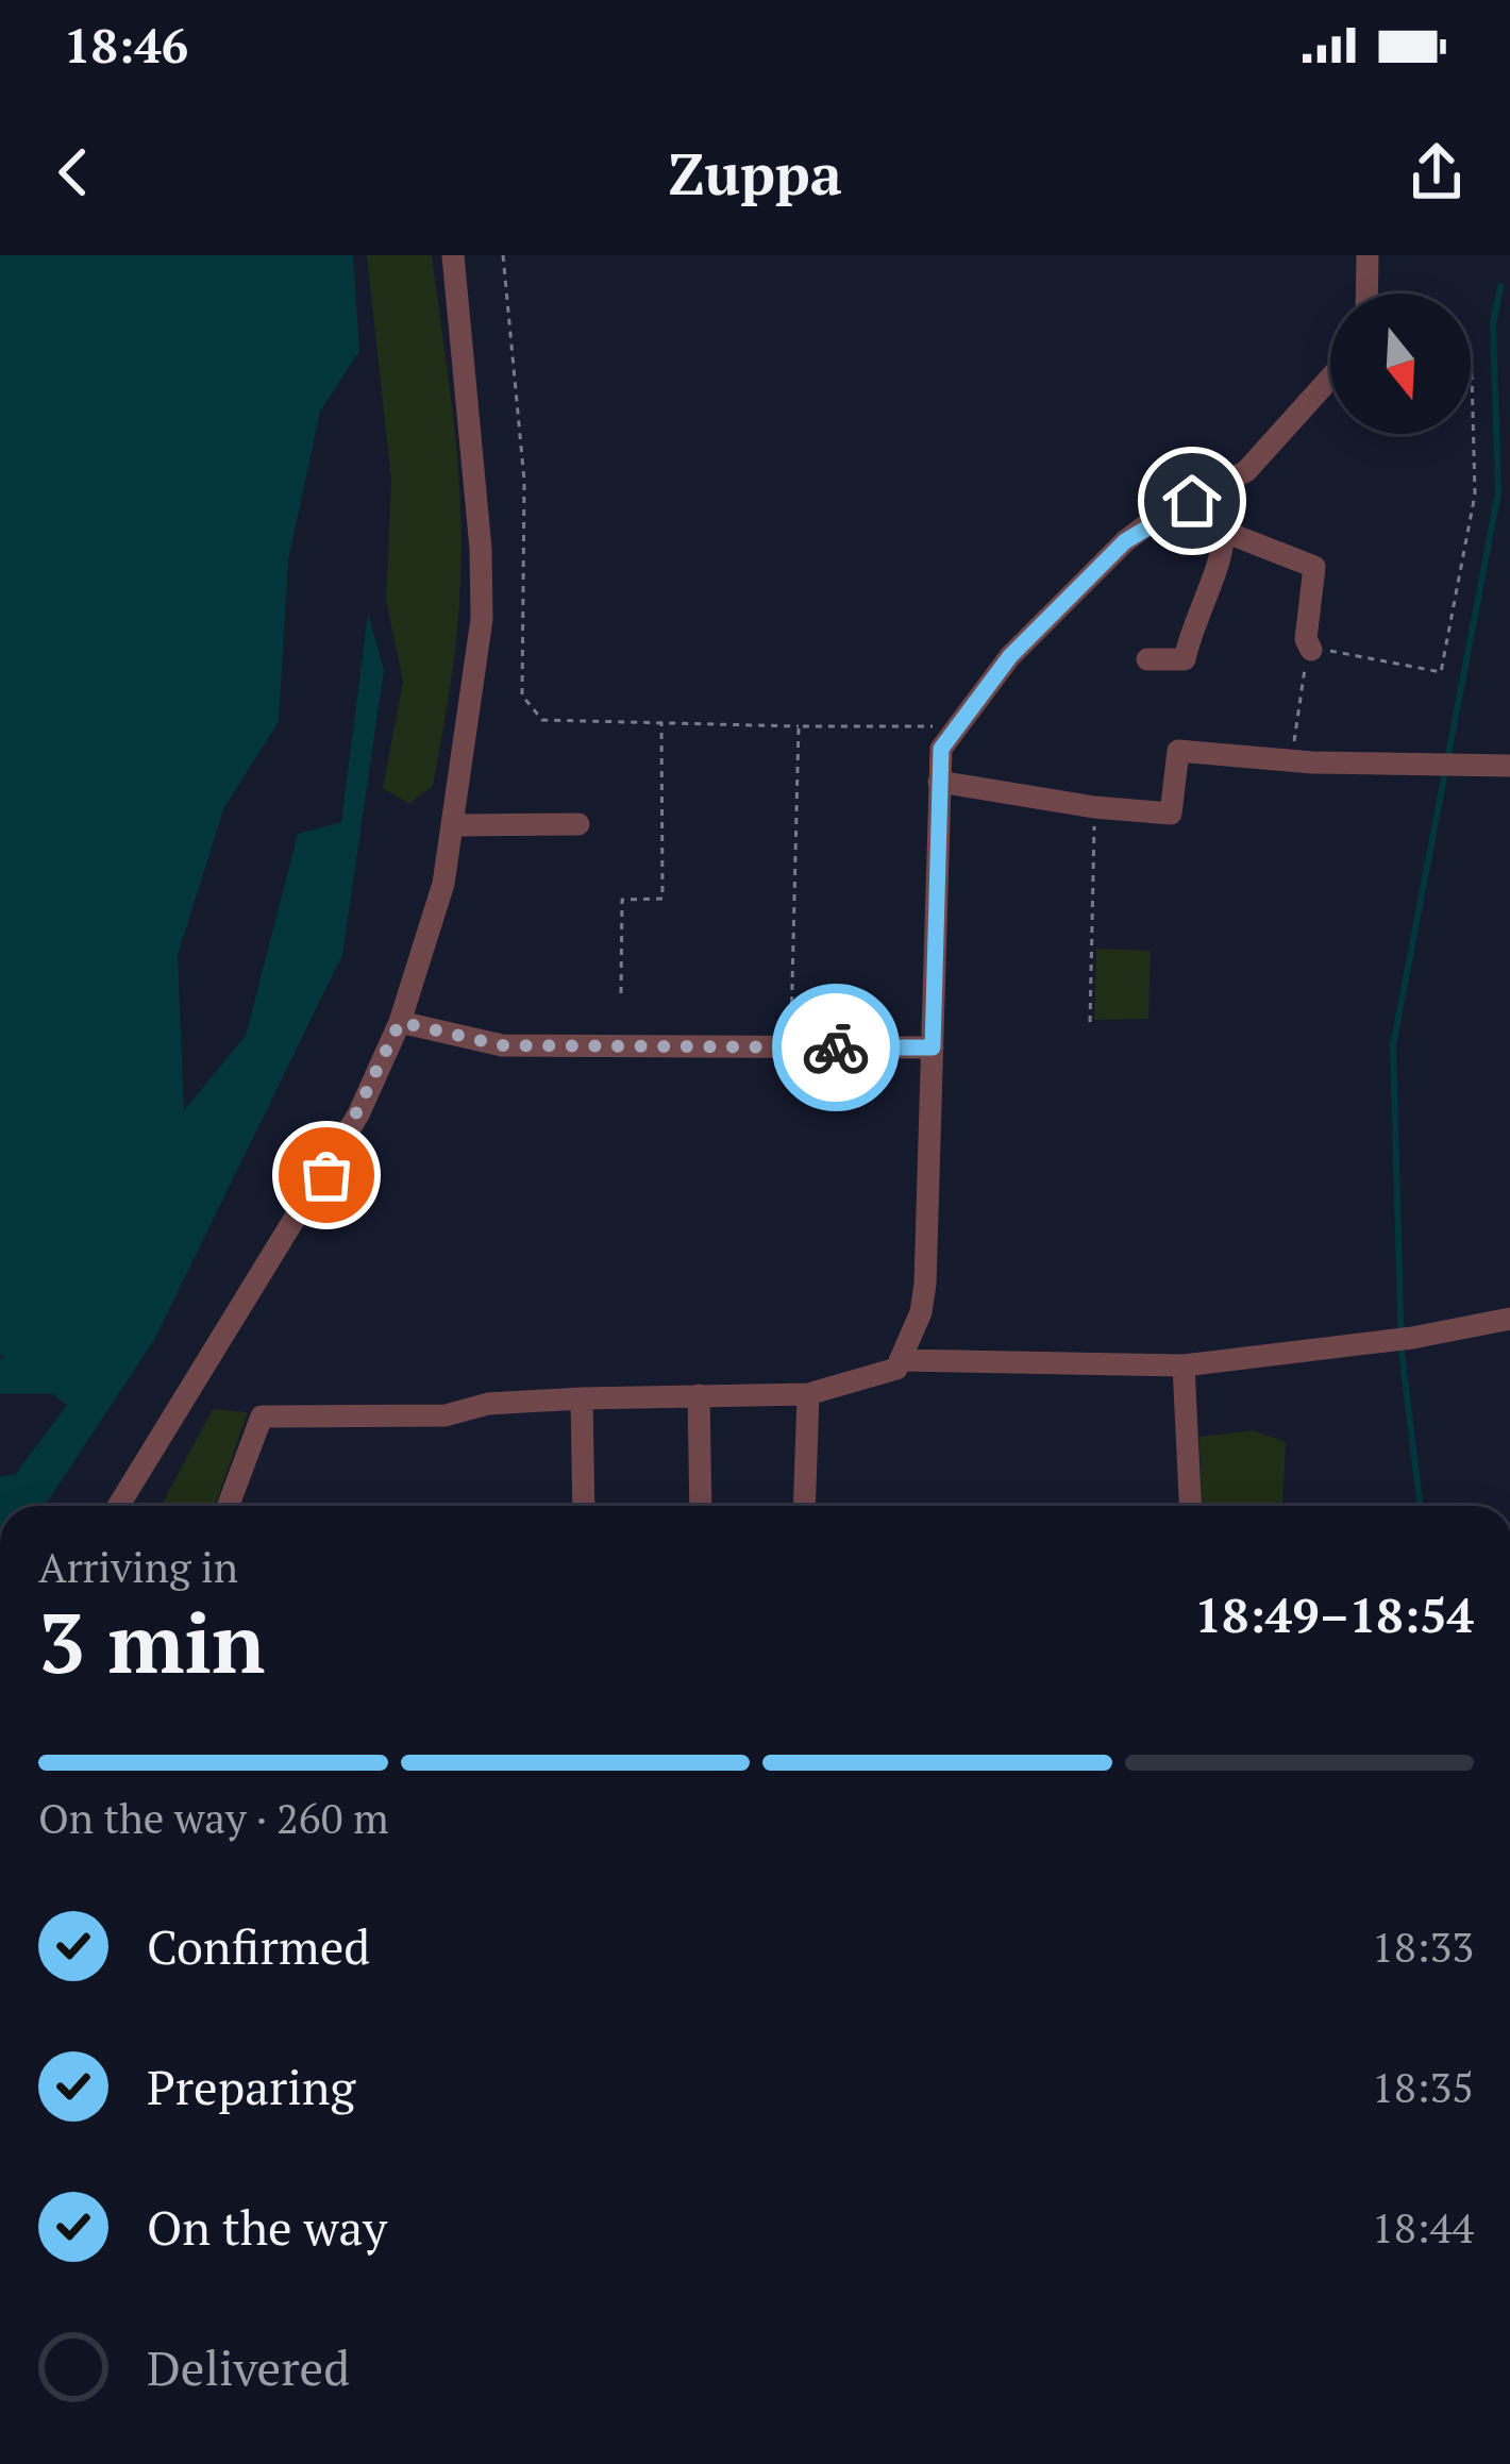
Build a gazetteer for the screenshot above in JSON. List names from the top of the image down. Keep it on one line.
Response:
{"north":"bottom","page":{"status":"18:46","header":"Zuppa","heading":["3 min","Arriving in","18:49–18:54"],"bar":"On the way · 260 m","list":[["Confirmed","18:33"],["Preparing","18:35"],["On the way","18:44"],"Delivered"]}}
